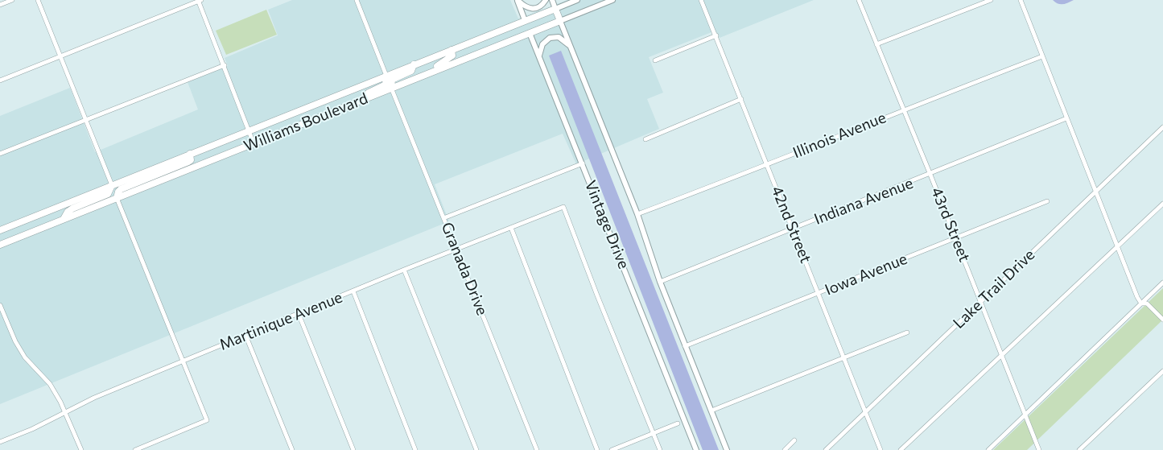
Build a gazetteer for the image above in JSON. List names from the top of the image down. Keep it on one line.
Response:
{"streets":{"main road":["Williams Boulevard","Vintage Drive"],"street":["Illinois Avenue","Indiana Avenue","42nd Street","43rd Street","Granada Drive","Iowa Avenue","Lake Trail Drive","Martinique Avenue"]},"crossings":[["Williams Boulevard","Vintage Drive"],["Williams Boulevard","Granada Drive"],["Illinois Avenue","Vintage Drive"],["Illinois Avenue","42nd Street"],["Illinois Avenue","43rd Street"],["Indiana Avenue","Vintage Drive"],["Indiana Avenue","42nd Street"],["Indiana Avenue","43rd Street"],["Vintage Drive","Iowa Avenue"],["42nd Street","Iowa Avenue"],["42nd Street","Lake Trail Drive"],["43rd Street","Iowa Avenue"],["43rd Street","Lake Trail Drive"],["Granada Drive","Martinique Avenue"]]}
